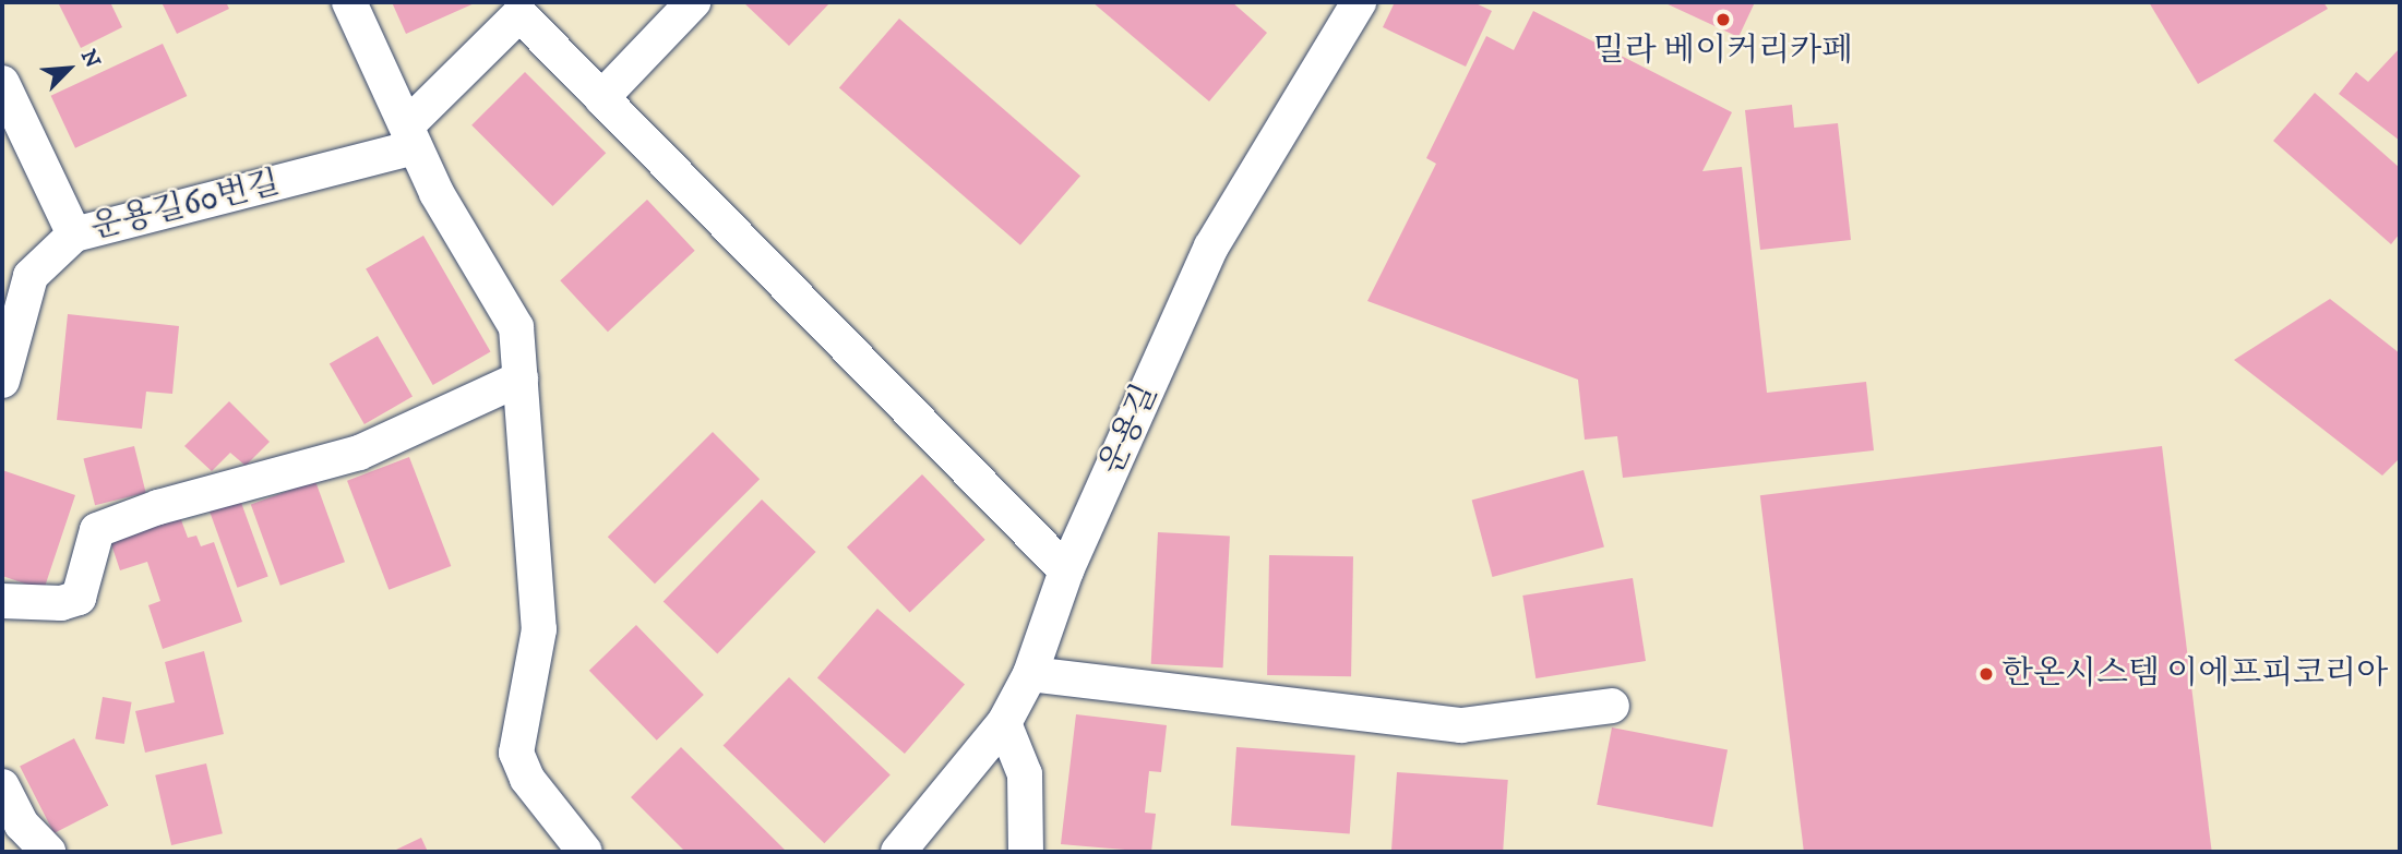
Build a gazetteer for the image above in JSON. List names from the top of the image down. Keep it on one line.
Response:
{"streets":{"street":["운용길60번길","운용길"]},"places":["밀라 베이커리카페","한온시스템 이에프피코리아"],"north":"top right"}
